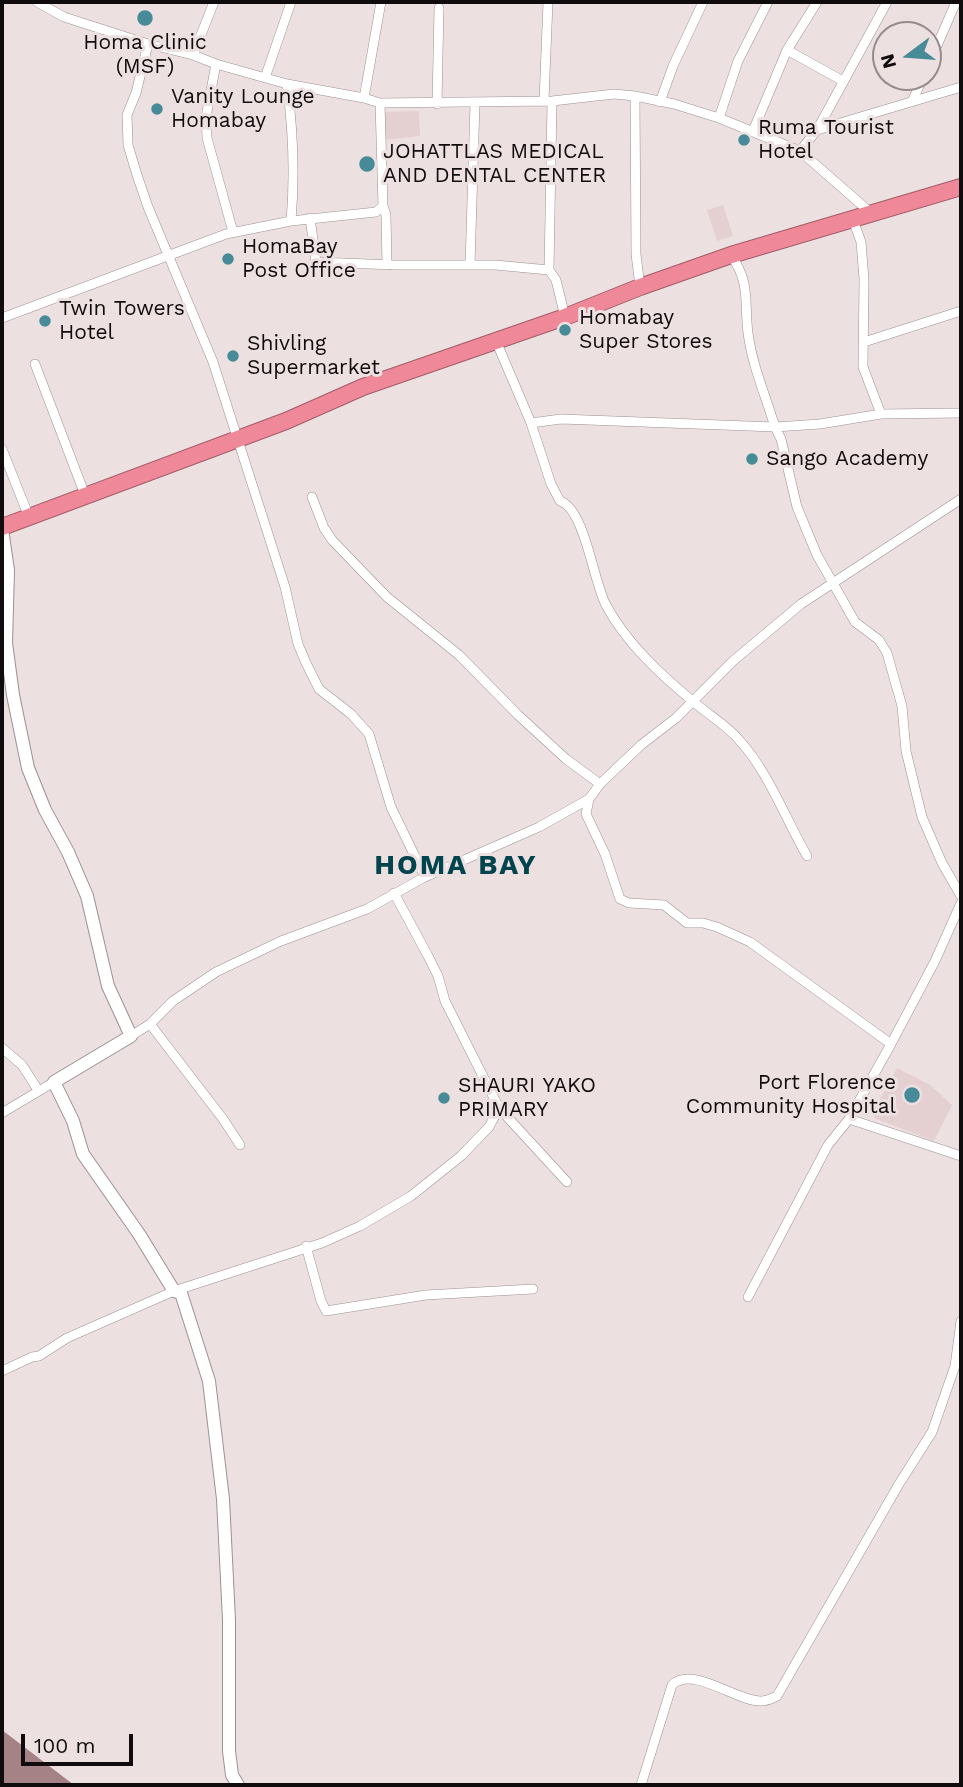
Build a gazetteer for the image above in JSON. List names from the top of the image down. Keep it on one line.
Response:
{"districts":["HOMA BAY"],"places":["Homa Clinic (MSF)","Vanity Lounge Homabay","Ruma Tourist Hotel","JOHATTLAS MEDICAL AND DENTAL CENTER","HomaBay Post Office","Twin Towers Hotel","Homabay Super Stores","Shivling Supermarket","Sango Academy","Port Florence Community Hospital","SHAURI YAKO PRIMARY"],"scale_bar":"100 m","north":"left"}
